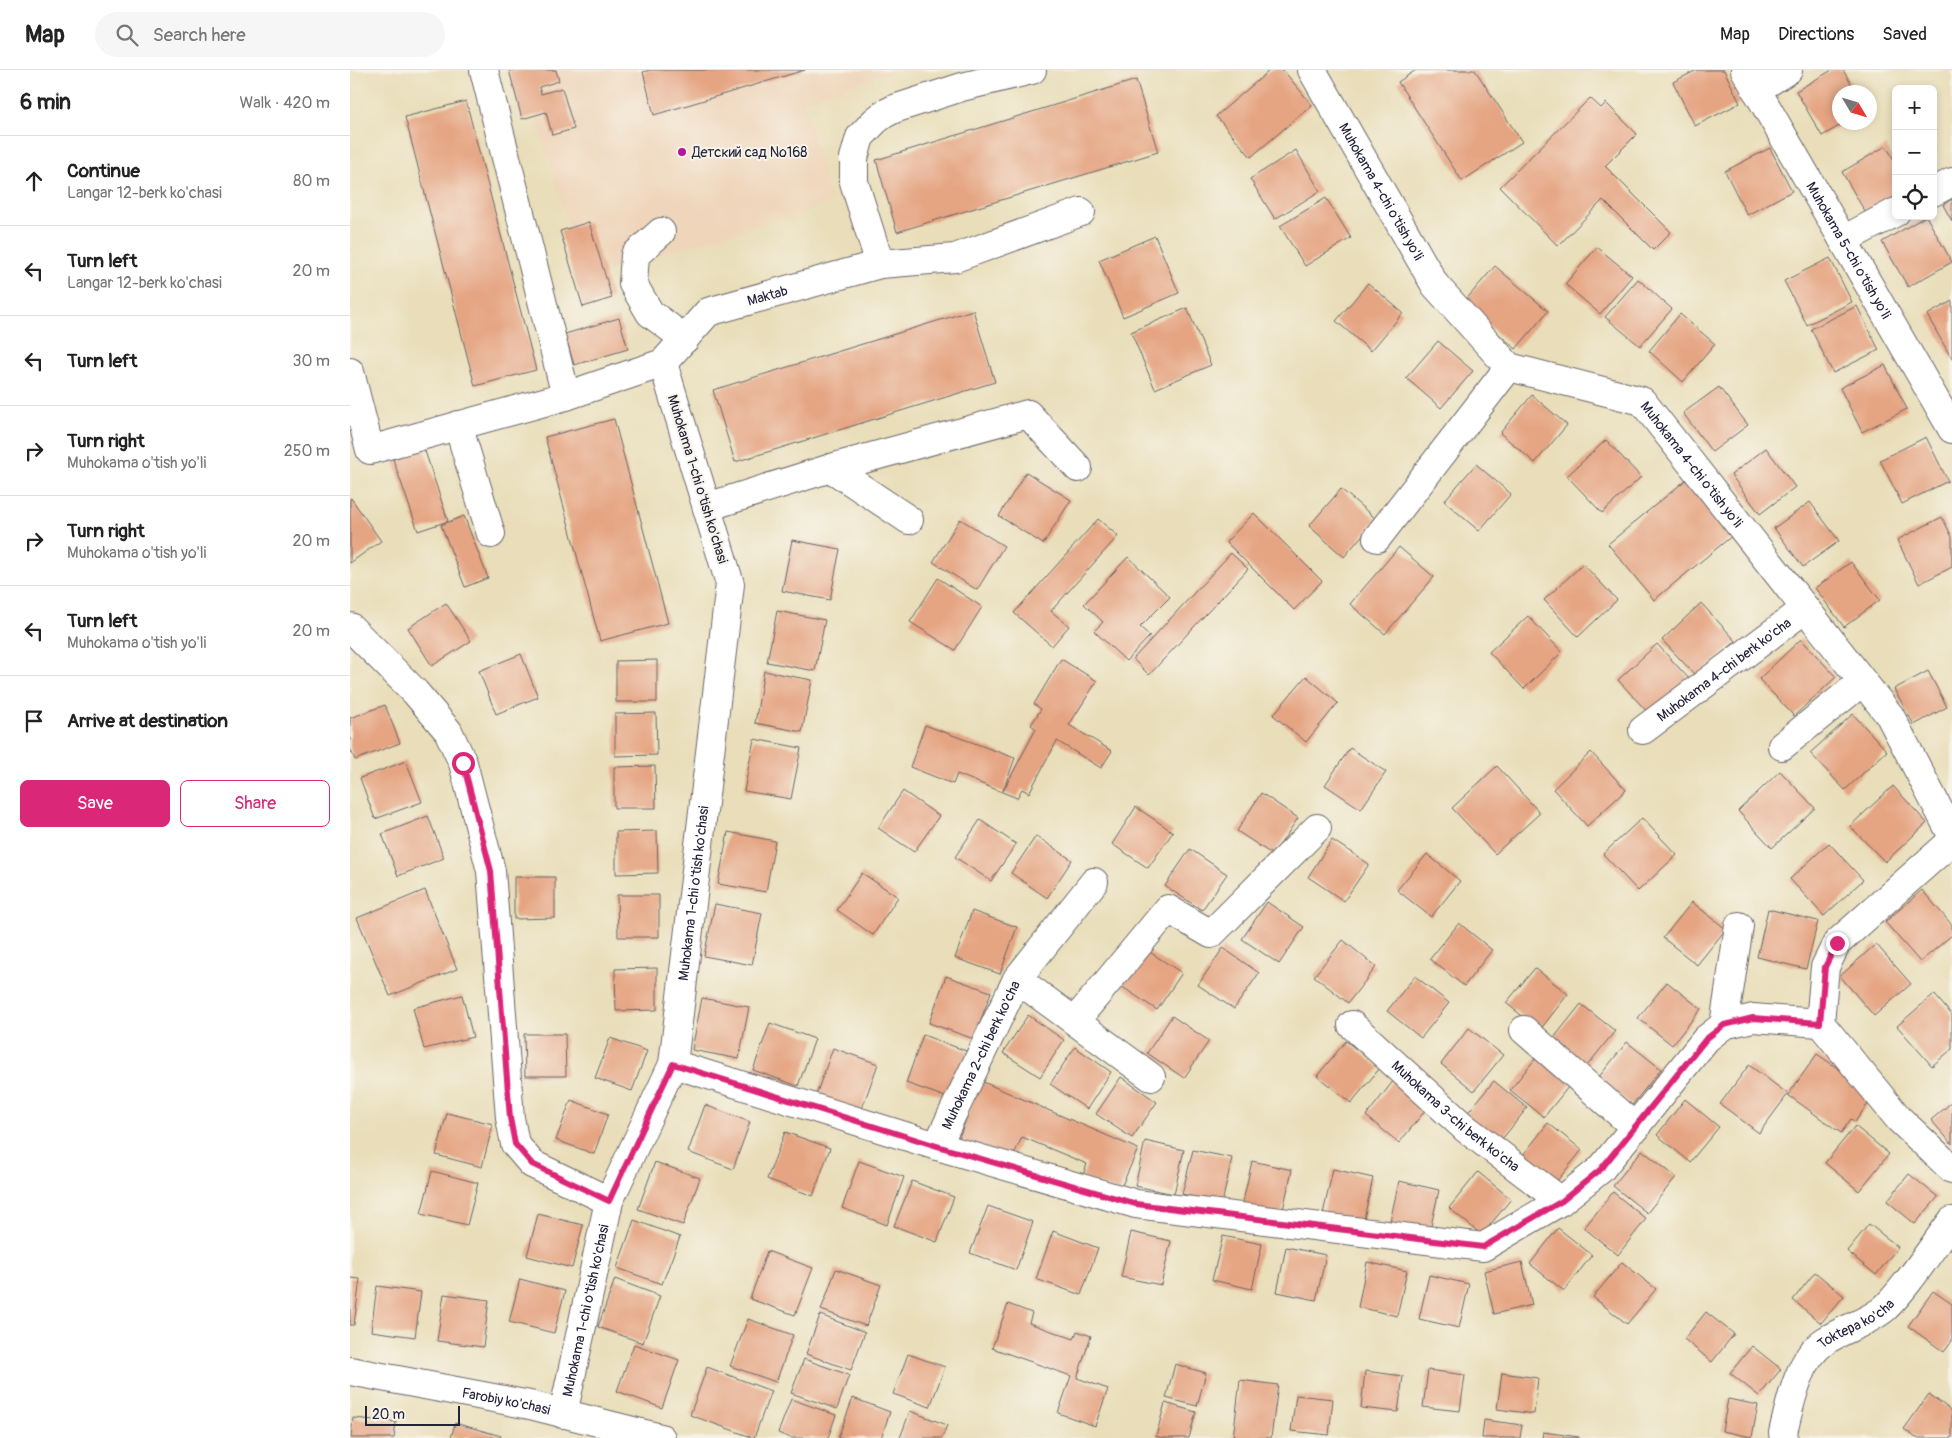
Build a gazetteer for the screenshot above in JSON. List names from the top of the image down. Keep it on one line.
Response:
{"streets":{"street":["Muhokama 4-chi o'tish yo'li","Muhokama 5-chi o'tish yo'li","Maktab","Muhokama 1-chi o'tish ko'chasi","Muhokama 4-chi berk ko'cha","Muhokama 2-chi berk ko'cha","Muhokama 3-chi berk ko'cha","Toktepa ko'cha","Farobiy ko'chasi"]},"crossings":[["Muhokama 4-chi o'tish yo'li","Muhokama 4-chi berk ko'cha"],["Maktab","Muhokama 1-chi o'tish ko'chasi"],["Muhokama 1-chi o'tish ko'chasi","Farobiy ko'chasi"]],"places":["Детский сад №168"],"scale_bar":"20 m","north":"bottom right","page":{"header":"Map","search":"Search here","nav":["Map","Directions","Saved"],"heading":["6 min","Walk · 420 m"],"map_buttons":["+","−"],"list":[["Continue","Langar 12-berk ko'chasi","80 m"],["Turn left","Langar 12-berk ko'chasi","20 m"],["Turn left","30 m"],["Turn right","Muhokama o'tish yo'li","250 m"],["Turn right","Muhokama o'tish yo'li","20 m"],["Turn left","Muhokama o'tish yo'li","20 m"],"Arrive at destination"],"buttons":["Save","Share"],"scale":"20 m"}}
